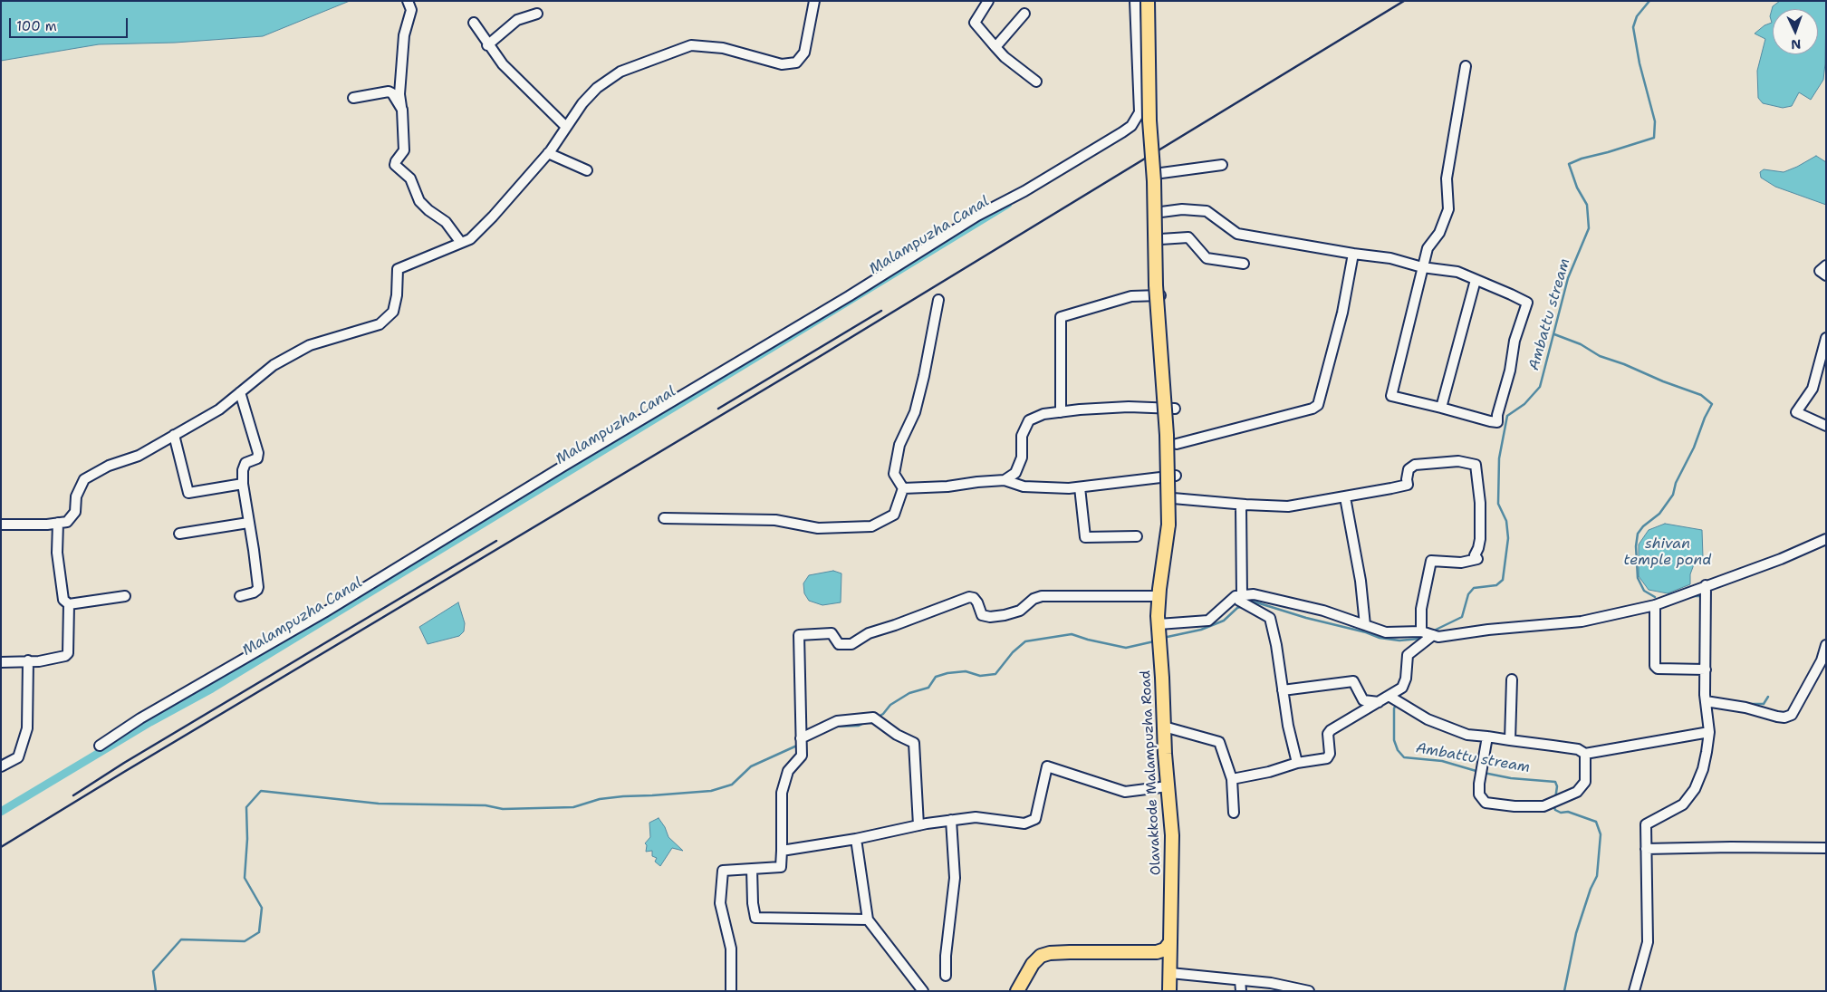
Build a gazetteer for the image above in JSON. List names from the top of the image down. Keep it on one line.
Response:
{"streets":{"main road":["Olavakkode Malampuzha Road"]},"water":["Malampuzha Canal","Ambattu stream","shivan temple pond"],"scale_bar":"100 m","north":"bottom"}
